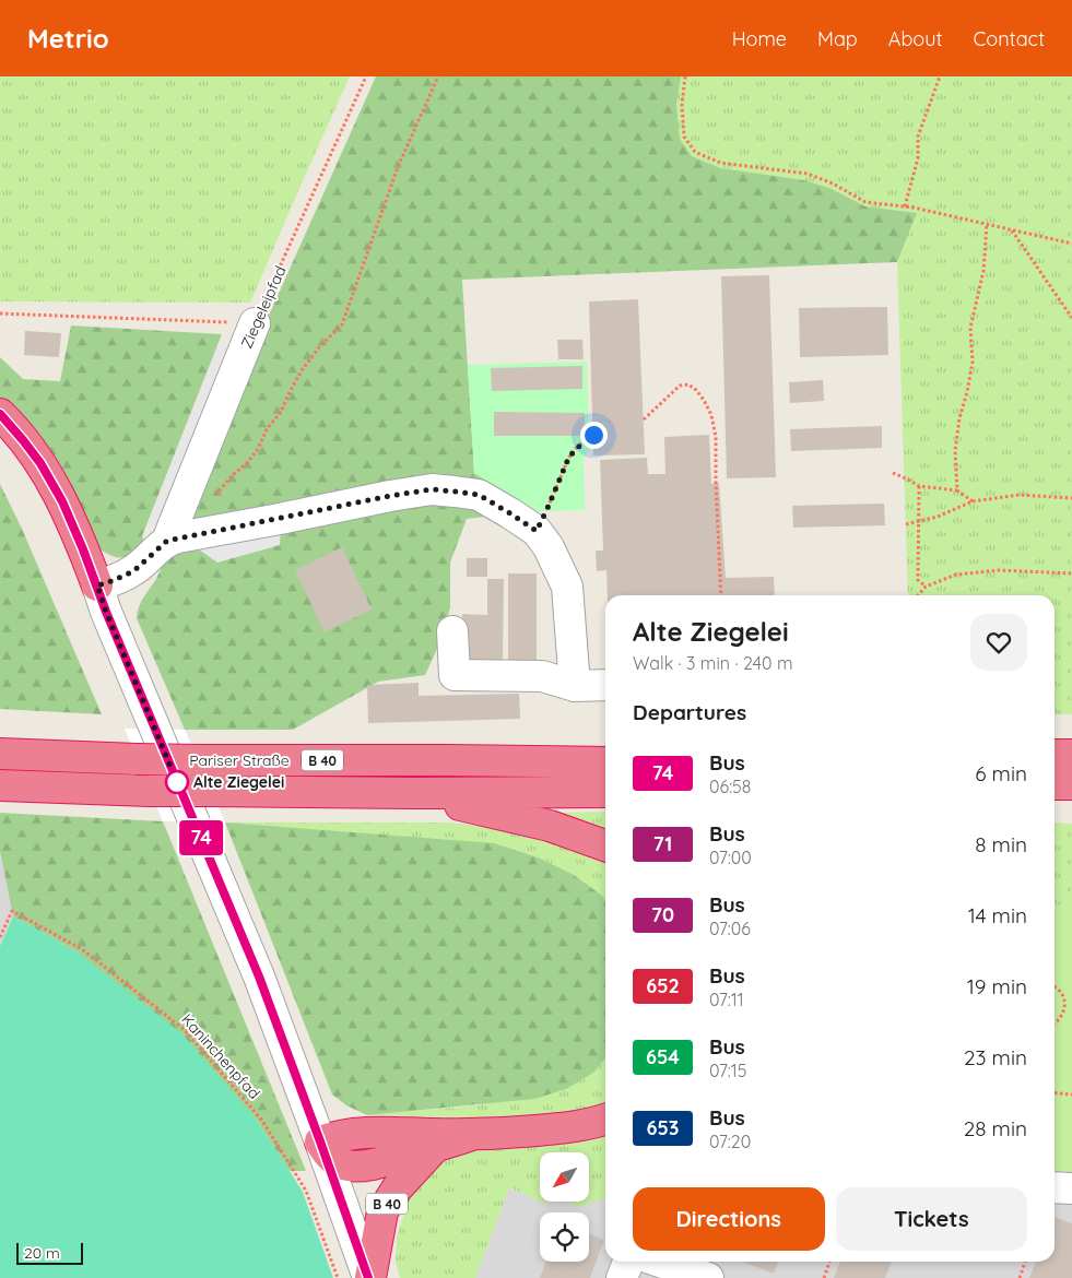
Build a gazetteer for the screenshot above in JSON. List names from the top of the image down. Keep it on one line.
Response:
{"streets":{"highway":["Pariser Straße","B 40"],"street":["Ziegeleipfad"],"path":["Kaninchenpfad"]},"crossings":[["Pariser Straße","B 40"]],"places":["Alte Ziegelei"],"lines":["bus line 74"],"scale_bar":"20 m","north":"bottom left","page":{"header":"Metrio","nav":["Home","Map","About","Contact"],"on_map":"74","heading":[["Alte Ziegelei","Walk · 3 min · 240 m"],"Departures"],"list":[{"mark":"74","name":"Bus","note":"06:58","value":"6 min"},{"mark":"71","name":"Bus","note":"07:00","value":"8 min"},{"mark":"70","name":"Bus","note":"07:06","value":"14 min"},{"mark":"652","name":"Bus","note":"07:11","value":"19 min"},{"mark":"654","name":"Bus","note":"07:15","value":"23 min"},{"mark":"653","name":"Bus","note":"07:20","value":"28 min"}],"buttons":["Directions","Tickets"],"scale":"20 m"}}
